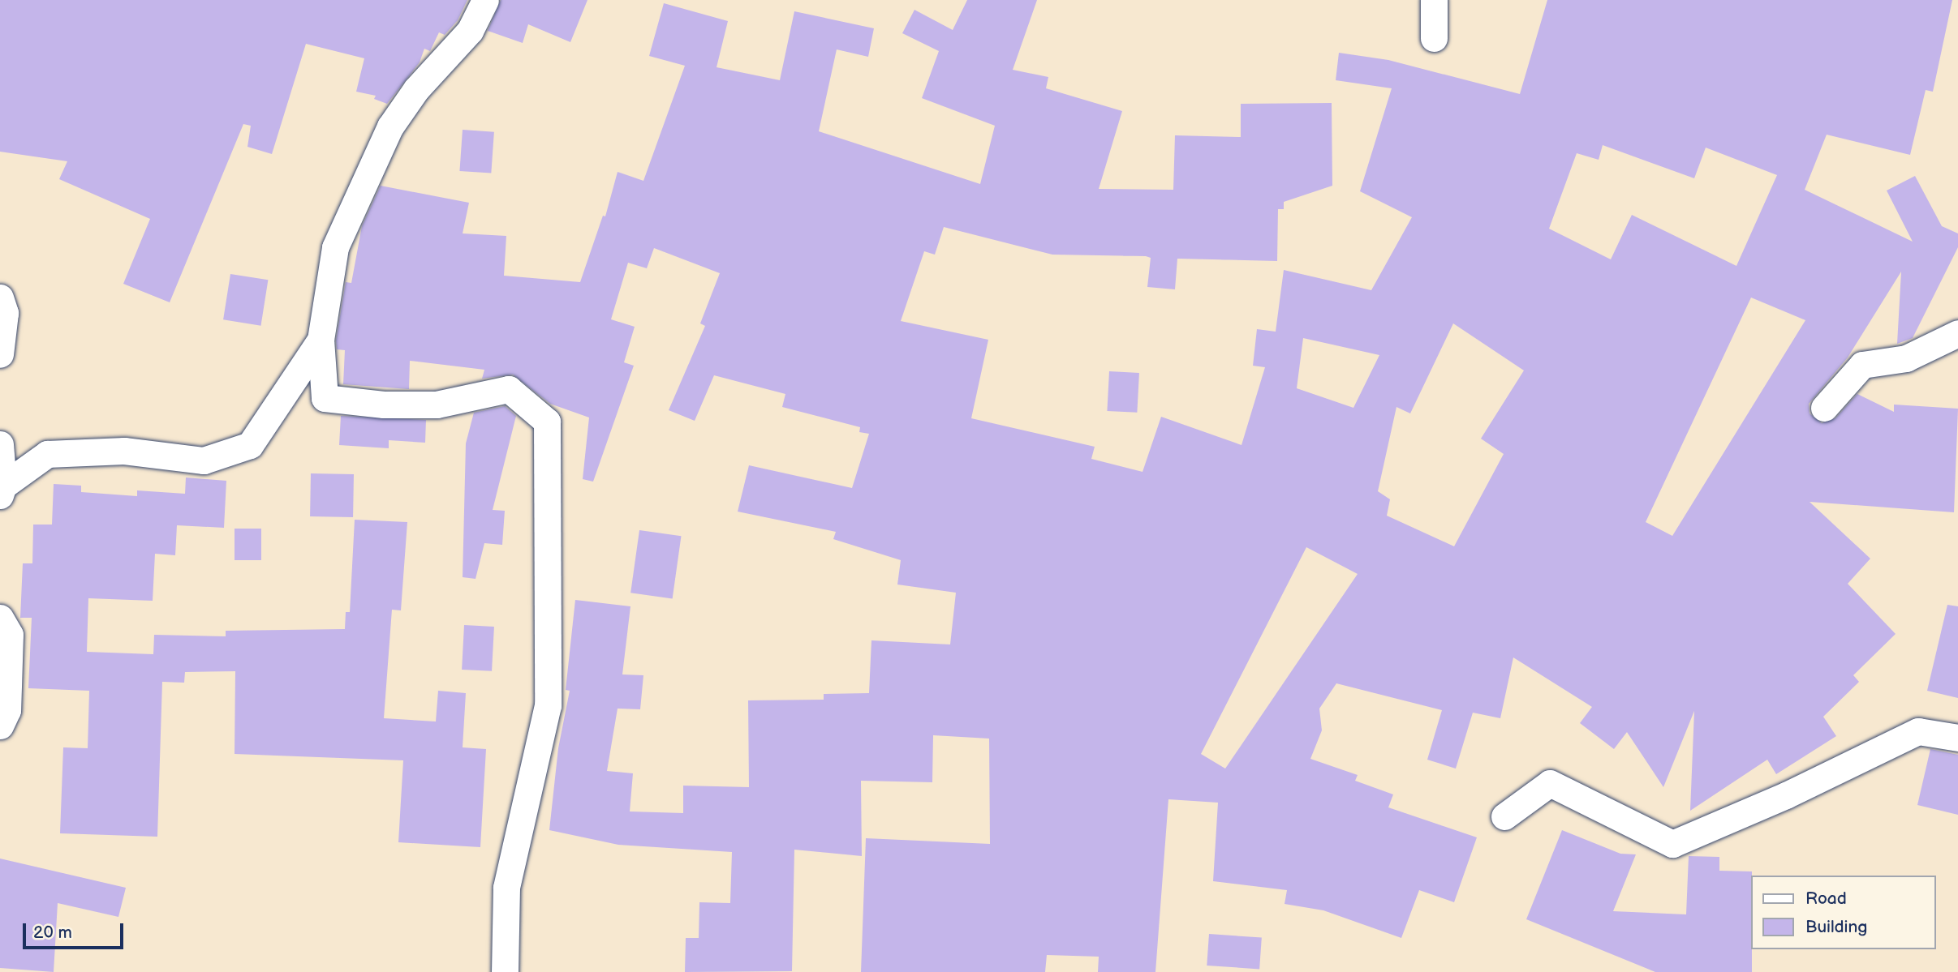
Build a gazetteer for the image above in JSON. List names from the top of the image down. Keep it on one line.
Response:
{"legend":["Road","Building"],"scale_bar":"20 m"}
